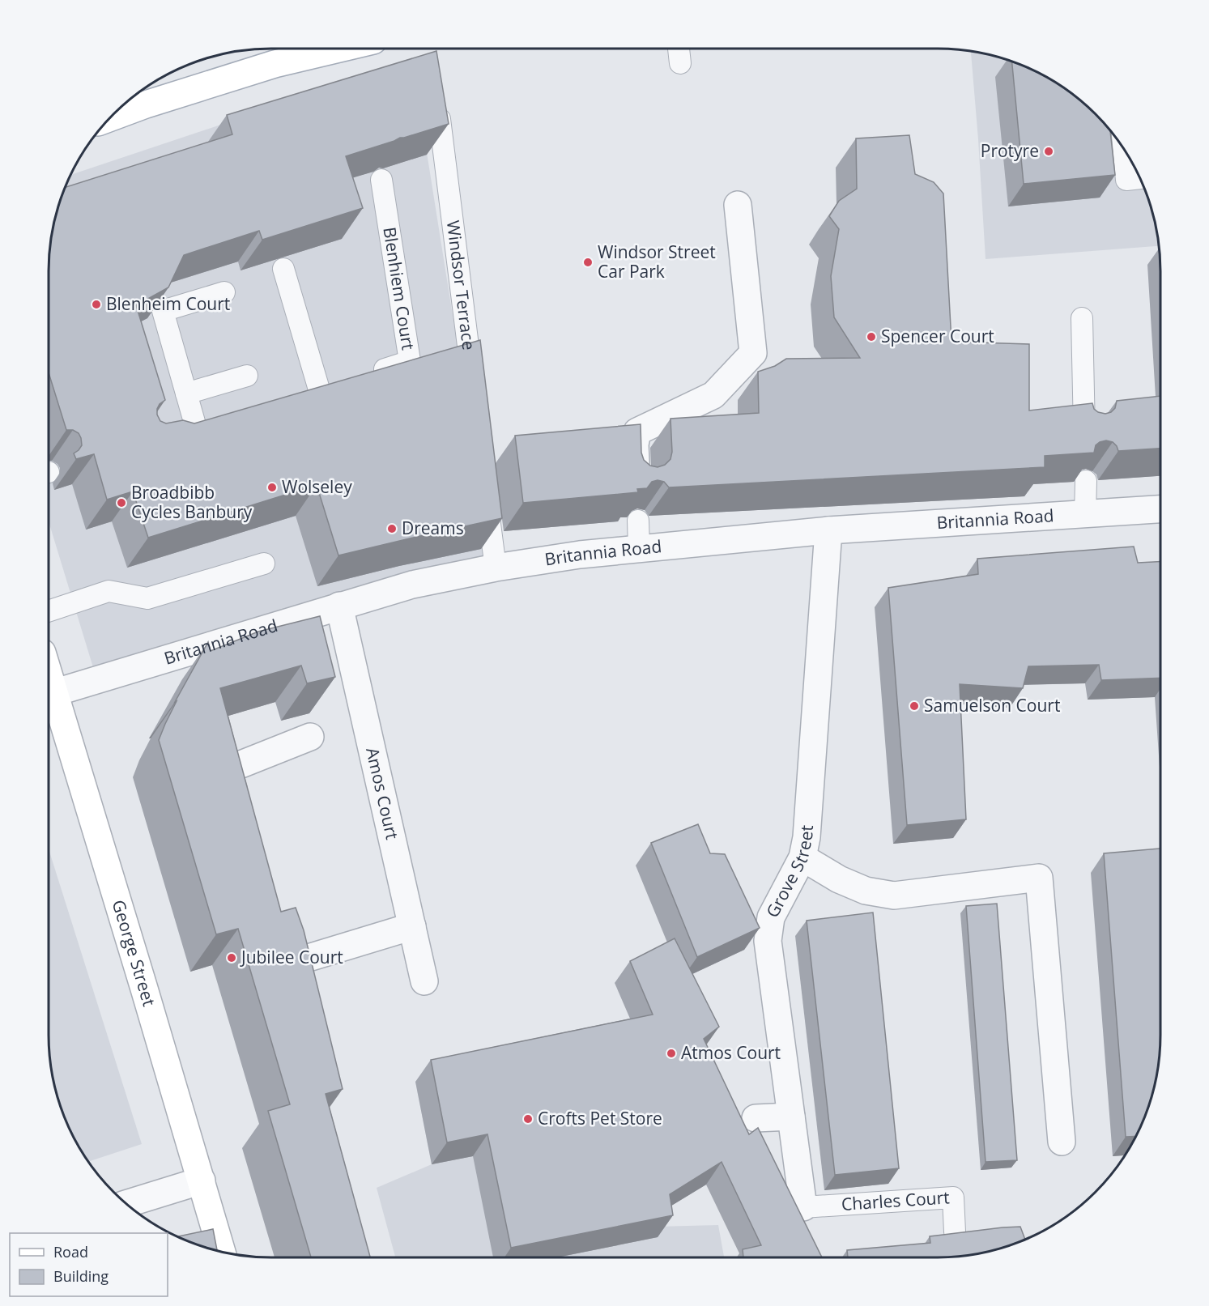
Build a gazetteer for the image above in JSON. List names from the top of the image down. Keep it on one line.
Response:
{"streets":{"street":["Britannia Road","Amos Court","Grove Street","George Street"],"lane":["Windsor Terrace","Blenhiem Court","Charles Court"]},"crossings":[["Britannia Road","Amos Court"],["Britannia Road","Grove Street"],["Britannia Road","George Street"],["Grove Street","Charles Court"]],"places":["Protyre","Windsor Street Car Park","Blenheim Court","Spencer Court","Wolseley","Broadbibb Cycles Banbury","Dreams","Samuelson Court","Jubilee Court","Atmos Court","Crofts Pet Store"],"legend":["Road","Building"]}
